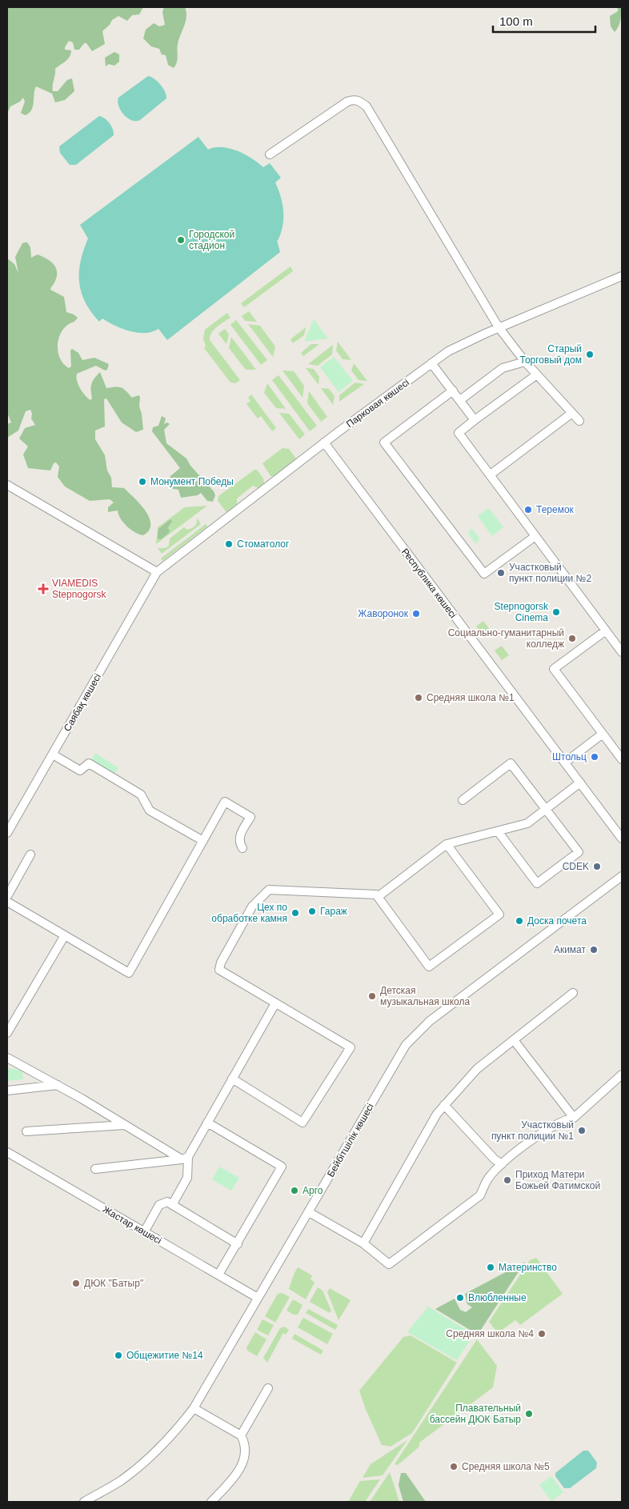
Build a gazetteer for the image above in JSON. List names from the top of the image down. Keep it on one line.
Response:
{"streets":{"street":["Парковая көшесі","Республика көшесі","Саябақ көшесі","Бейбітшілік көшесі","Жастар көшесі"]},"crossings":[["Парковая көшесі","Республика көшесі"],["Парковая көшесі","Саябақ көшесі"],["Бейбітшілік көшесі","Жастар көшесі"]],"places":{"other":["Городской стадион","Старый Торговый дом","Монумент Победы","Теремок","Стоматолог","Участковый пункт полиции №2","Stepnogorsk Cinema","Жаворонок","Социально-гуманитарный колледж","Средняя школа №1","Штольц","CDEK","Гараж","Цех по обработке камня","Доска почета","Акимат","Детская музыкальная школа","Участковый пункт полиции №1","Приход Матери Божьей Фатимской","Арго","Материнство","ДЮК \"Батыр\"","Влюбленные","Средняя школа №4","Общежитие №14","Плавательный бассейн ДЮК Батыр","Средняя школа №5"],"health":["VIAMEDIS Stepnogorsk"]},"scale_bar":"100 m"}
